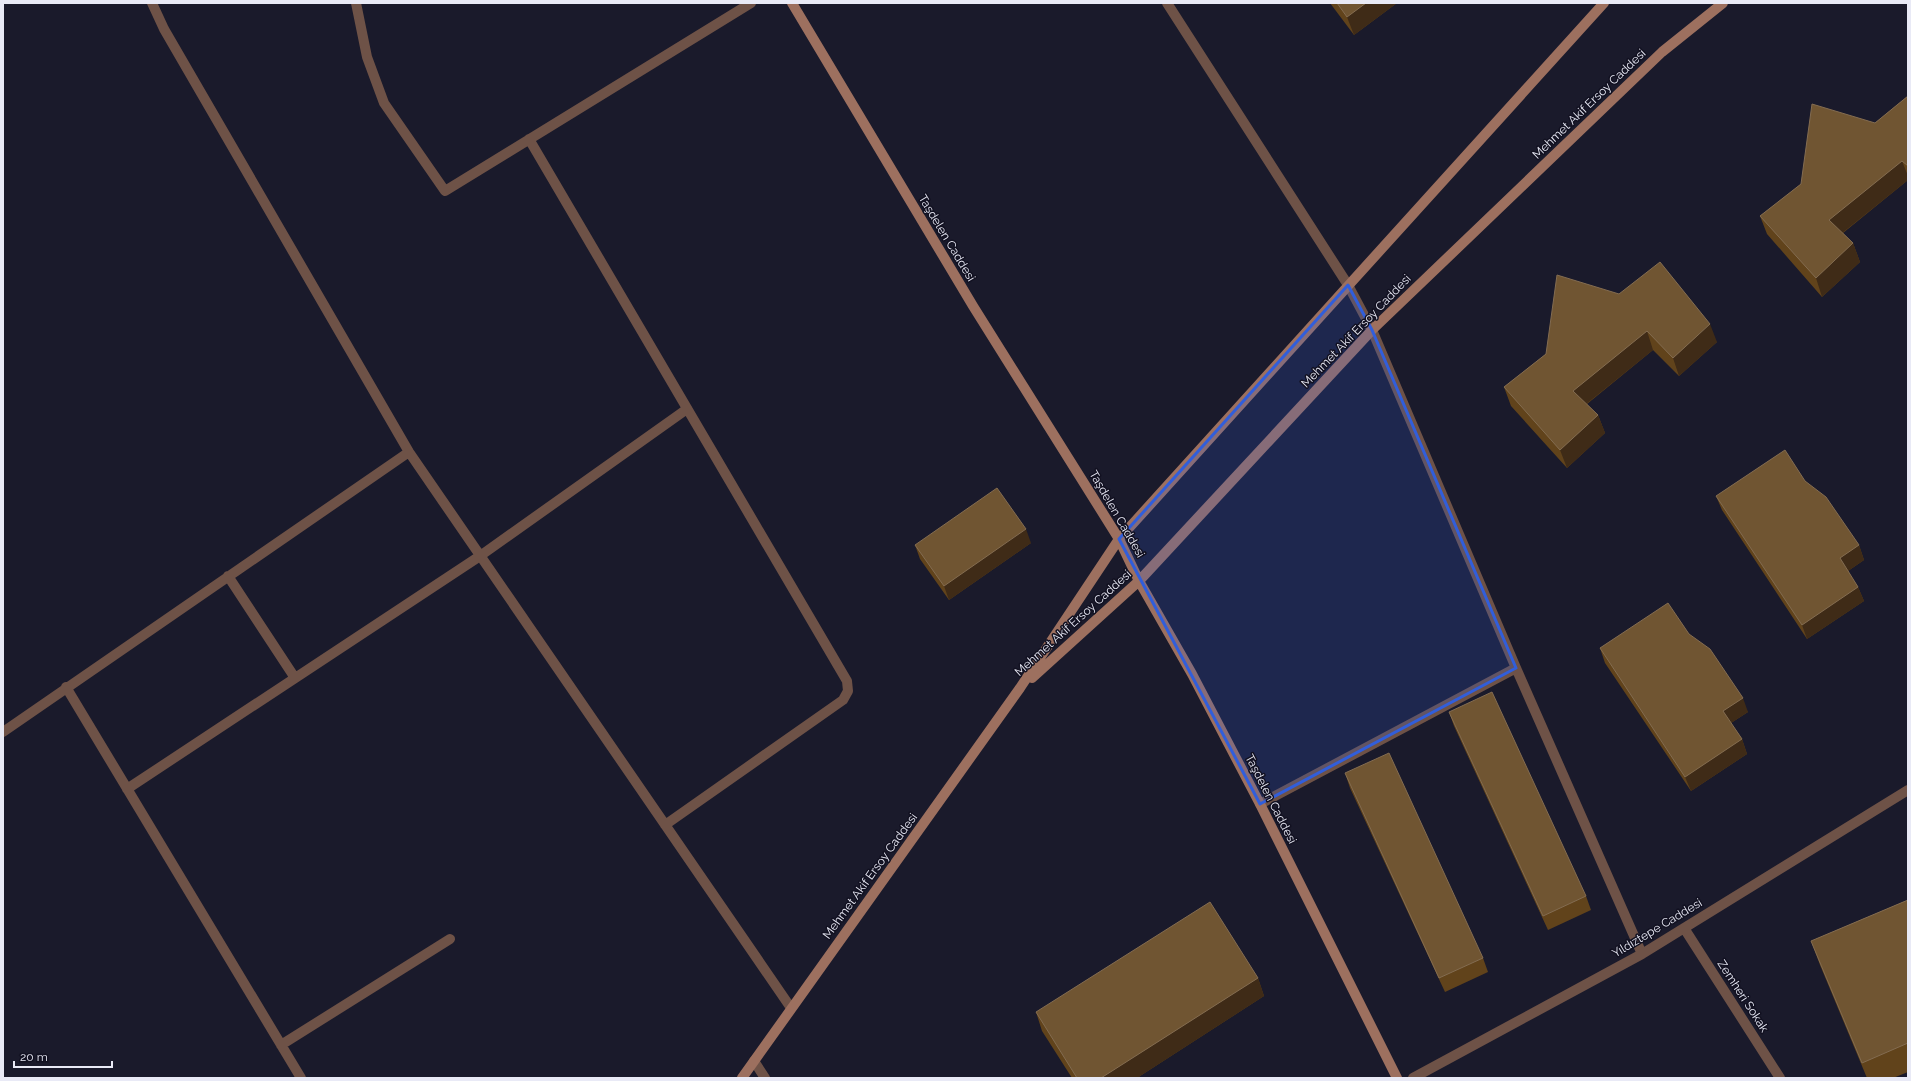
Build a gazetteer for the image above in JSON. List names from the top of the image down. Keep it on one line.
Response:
{"streets":{"main road":["Mehmet Akif Ersoy Caddesi","Taşdelen Caddesi"],"street":["Yıldıztepe Caddesi","Zemheri Sokak"]},"crossings":[["Mehmet Akif Ersoy Caddesi","Taşdelen Caddesi"],["Yıldıztepe Caddesi","Zemheri Sokak"]],"scale_bar":"20 m"}
